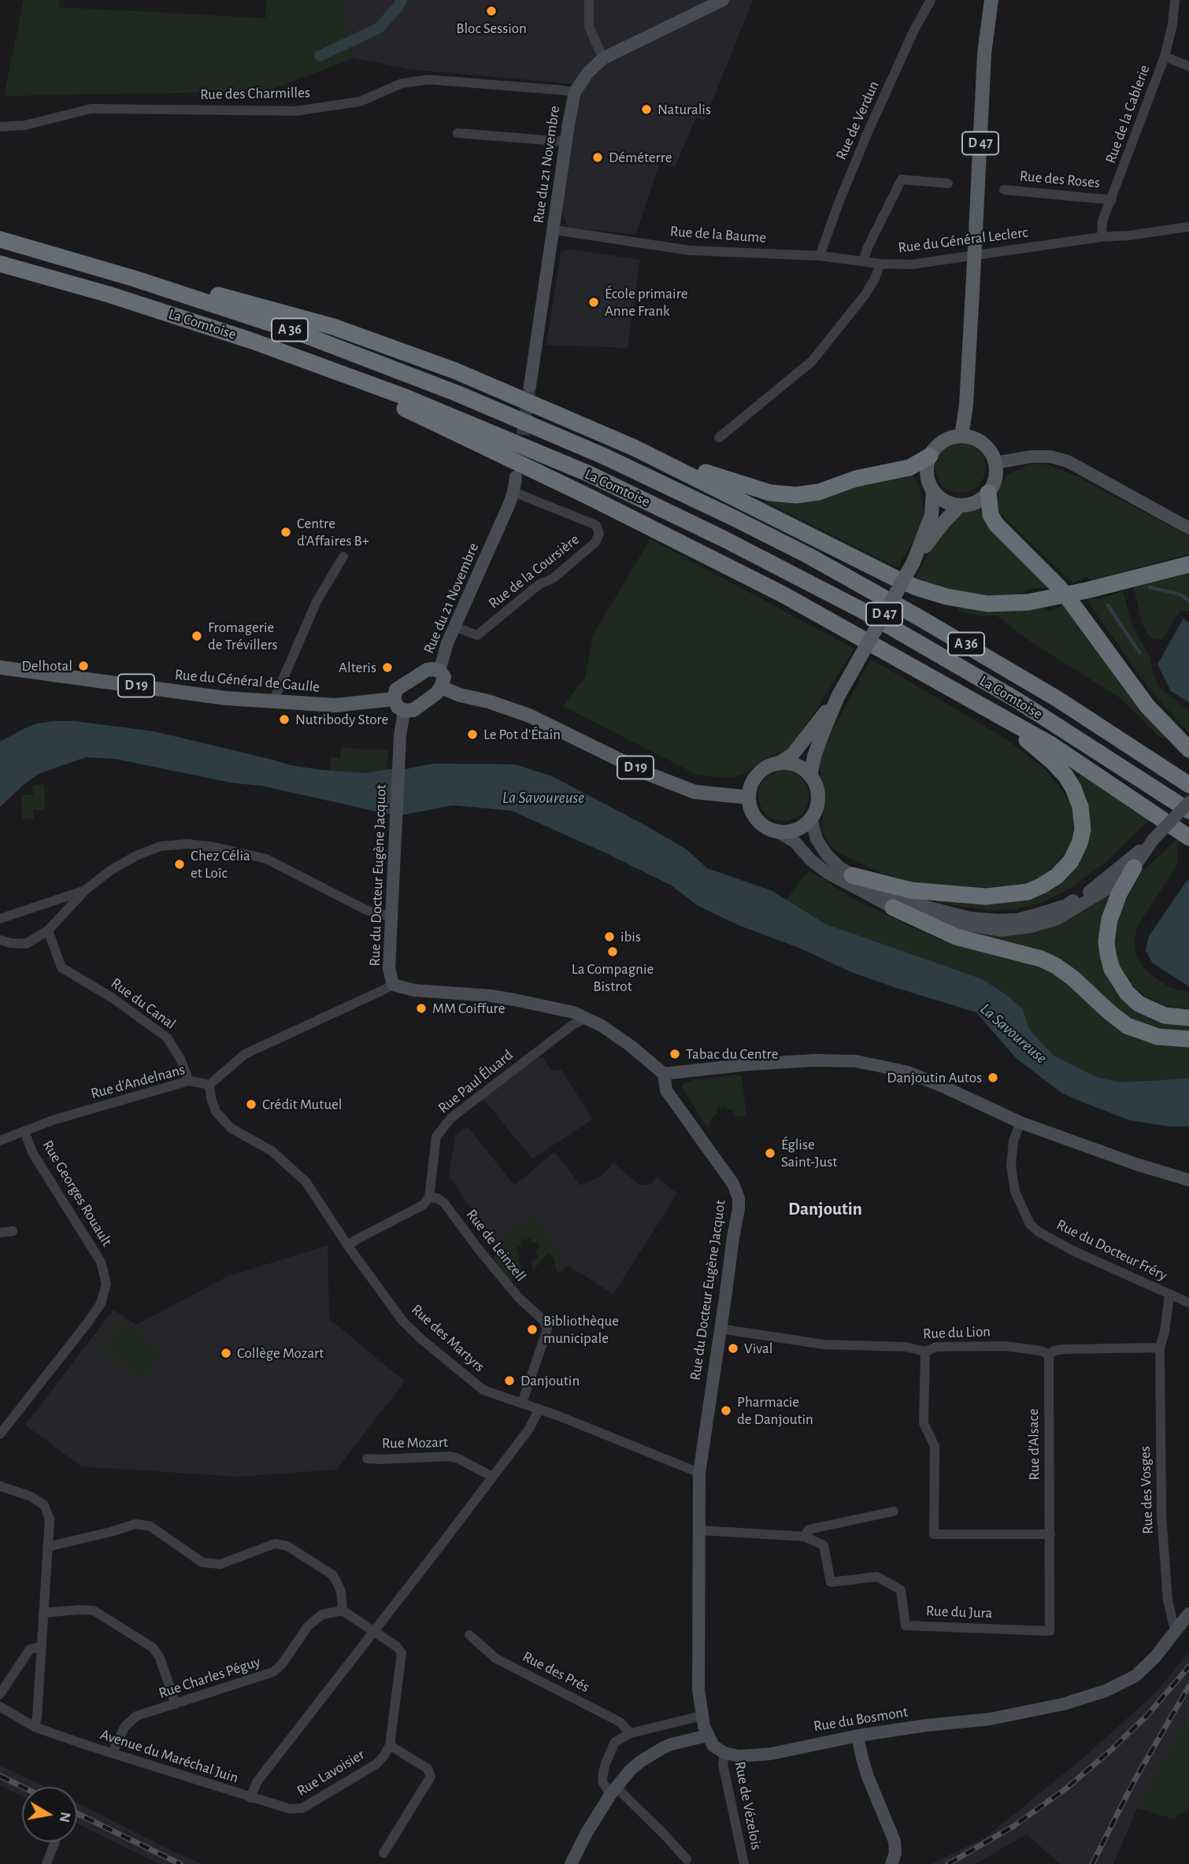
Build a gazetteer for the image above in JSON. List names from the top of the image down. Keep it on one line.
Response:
{"streets":{"highway":["La Comtoise","A 36"],"main road":["D 47","Rue du Général de Gaulle","D 19"],"street":["Rue des Charmilles","Rue de la Cablerie","Rue de Verdun","Rue du 21 Novembre","Rue des Roses","Rue de la Baume","Rue du Général Leclerc","Rue de la Coursière","Rue du Docteur Eugène Jacquot","Rue du Canal","Rue d'Andelnans","Rue Paul Éluard","Rue Georges Rouault","Rue de Leinzell","Rue du Docteur Fréry","Rue du Lion","Rue des Martyrs","Rue Mozart","Rue d'Alsace","Rue des Vosges","Rue du Jura","Rue des Prés","Rue Charles Péguy","Rue du Bosmont","Avenue du Maréchal Juin","Rue Lavoisier","Rue de Vézelois"]},"crossings":[["Rue des Charmilles","Rue du 21 Novembre"],["Rue de la Cablerie","Rue des Roses"],["Rue de la Cablerie","Rue du Général Leclerc"],["Rue de Verdun","Rue de la Baume"],["D 47","D 19"],["Rue du 21 Novembre","Rue de la Baume"],["Rue du 21 Novembre","Rue de la Coursière"],["Rue de la Baume","Rue du Général Leclerc"],["Rue du Docteur Eugène Jacquot","Rue Paul Éluard"],["Rue du Docteur Eugène Jacquot","Rue du Lion"],["Rue du Docteur Eugène Jacquot","Rue des Martyrs"],["Rue du Canal","Rue d'Andelnans"],["Rue d'Andelnans","Rue Georges Rouault"],["Rue d'Andelnans","Rue des Martyrs"],["Rue Paul Éluard","Rue de Leinzell"],["Rue de Leinzell","Rue des Martyrs"],["Rue du Docteur Fréry","Rue des Vosges"],["Rue du Lion","Rue d'Alsace"],["Rue du Lion","Rue des Vosges"],["Rue des Martyrs","Avenue du Maréchal Juin"],["Rue Mozart","Avenue du Maréchal Juin"],["Rue d'Alsace","Rue du Jura"],["Rue des Vosges","Rue du Bosmont"],["Rue Charles Péguy","Avenue du Maréchal Juin"],["Rue du Bosmont","Rue de Vézelois"],["Avenue du Maréchal Juin","Rue Lavoisier"]],"districts":["Danjoutin"],"water":["La Savoureuse"],"places":["Bloc Session","Naturalis","Déméterre","École primaire Anne Frank","Centre d'Affaires B+","Fromagerie de Trévillers","Delhotal","Alteris","Nutribody Store","Le Pot d'Étain","Chez Célia et Loïc","ibis","La Compagnie Bistrot","MM Coiffure","Tabac du Centre","Danjoutin Autos","Crédit Mutuel","Église Saint-Just","Bibliothèque municipale","Vival","Collège Mozart","Danjoutin","Pharmacie de Danjoutin"],"north":"right"}
